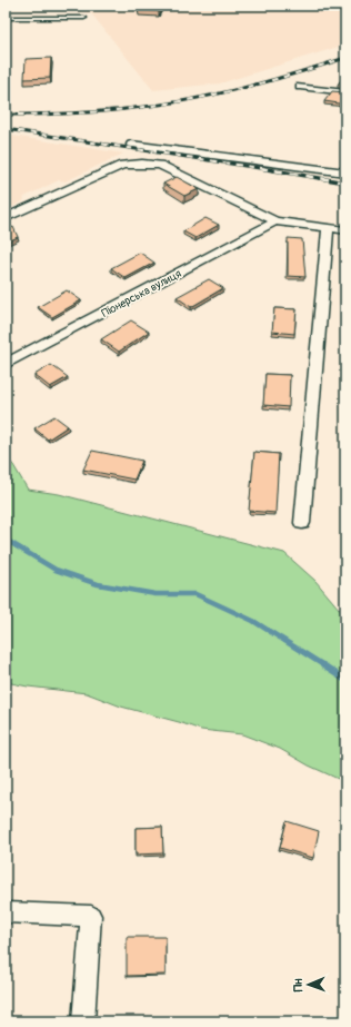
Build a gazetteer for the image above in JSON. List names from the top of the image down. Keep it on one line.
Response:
{"streets":{"street":["Піонерська вулиця"]},"north":"left"}
